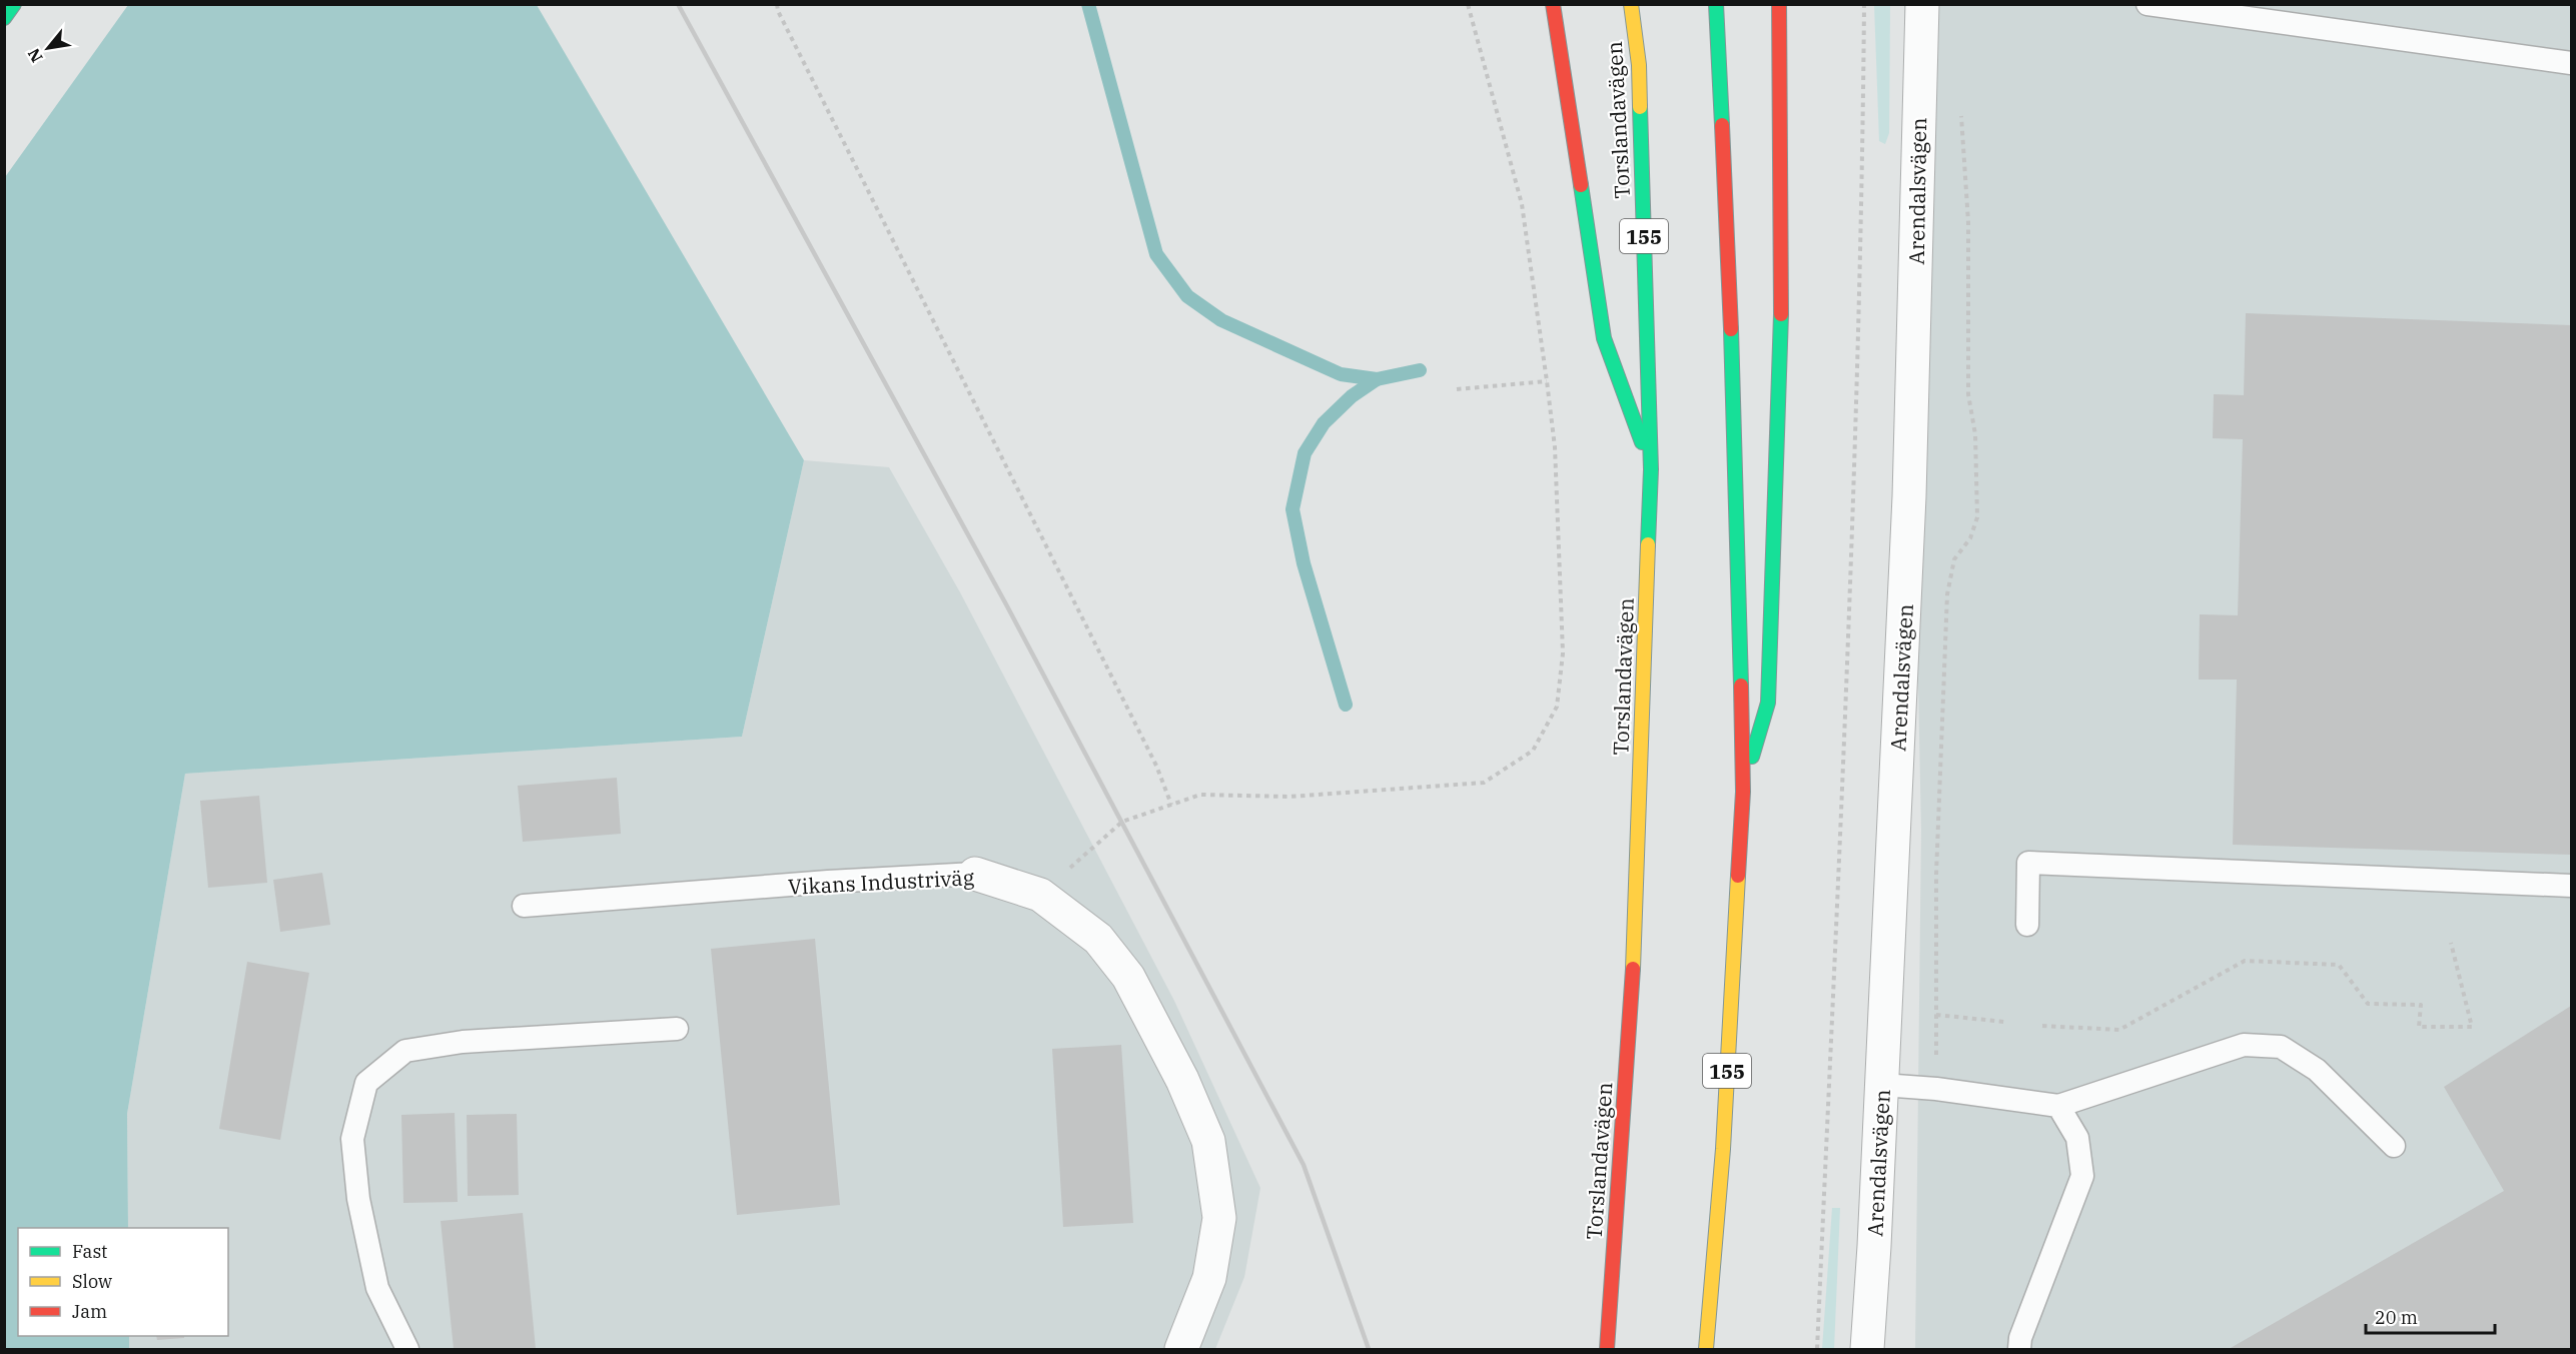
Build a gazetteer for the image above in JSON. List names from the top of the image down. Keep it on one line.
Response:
{"streets":{"main road":["Torslandavägen","155"],"street":["Arendalsvägen","Vikans Industriväg"]},"legend":["Fast","Slow","Jam"],"scale_bar":"20 m","north":"bottom left"}
